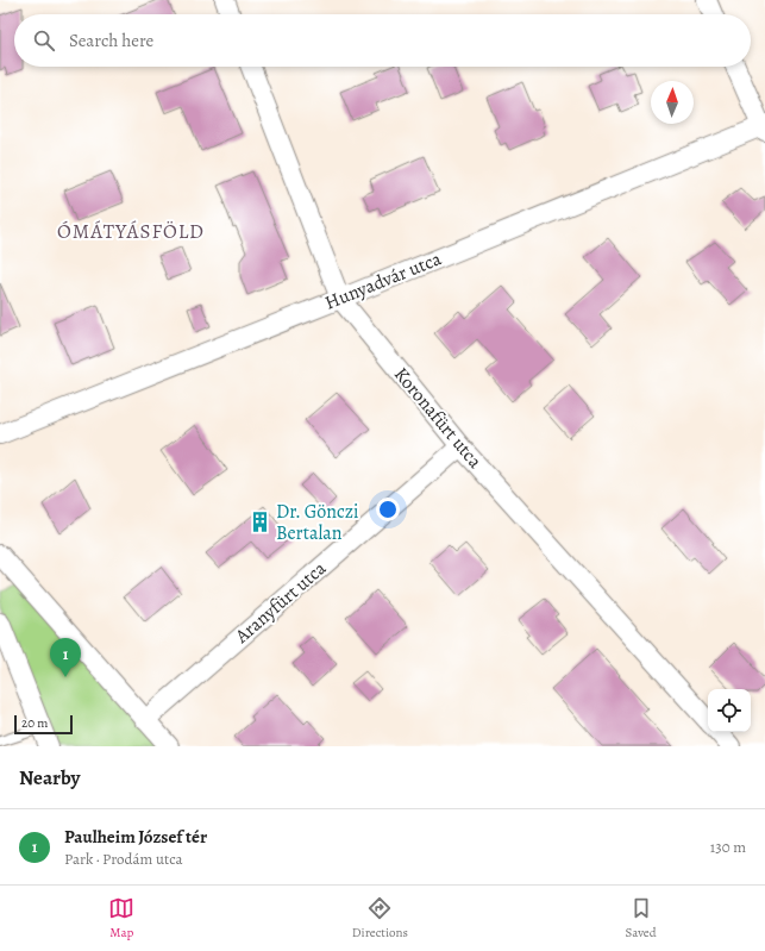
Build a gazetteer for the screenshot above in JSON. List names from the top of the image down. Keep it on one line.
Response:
{"streets":{"street":["Hunyadvár utca","Koronafürt utca","Aranyfürt utca"]},"crossings":[["Hunyadvár utca","Koronafürt utca"],["Koronafürt utca","Aranyfürt utca"]],"districts":["ÓMÁTYÁSFÖLD"],"places":{"building":["Dr. Gönczi Bertalan"]},"scale_bar":"20 m","north":"top","page":{"search":"Search here","pins":"1","scale":"20 m","heading":"Nearby","list":[{"mark":"1","name":"Paulheim József tér","note":"Park · Prodám utca","value":"130 m"}],"nav":["Map","Directions","Saved"]}}
